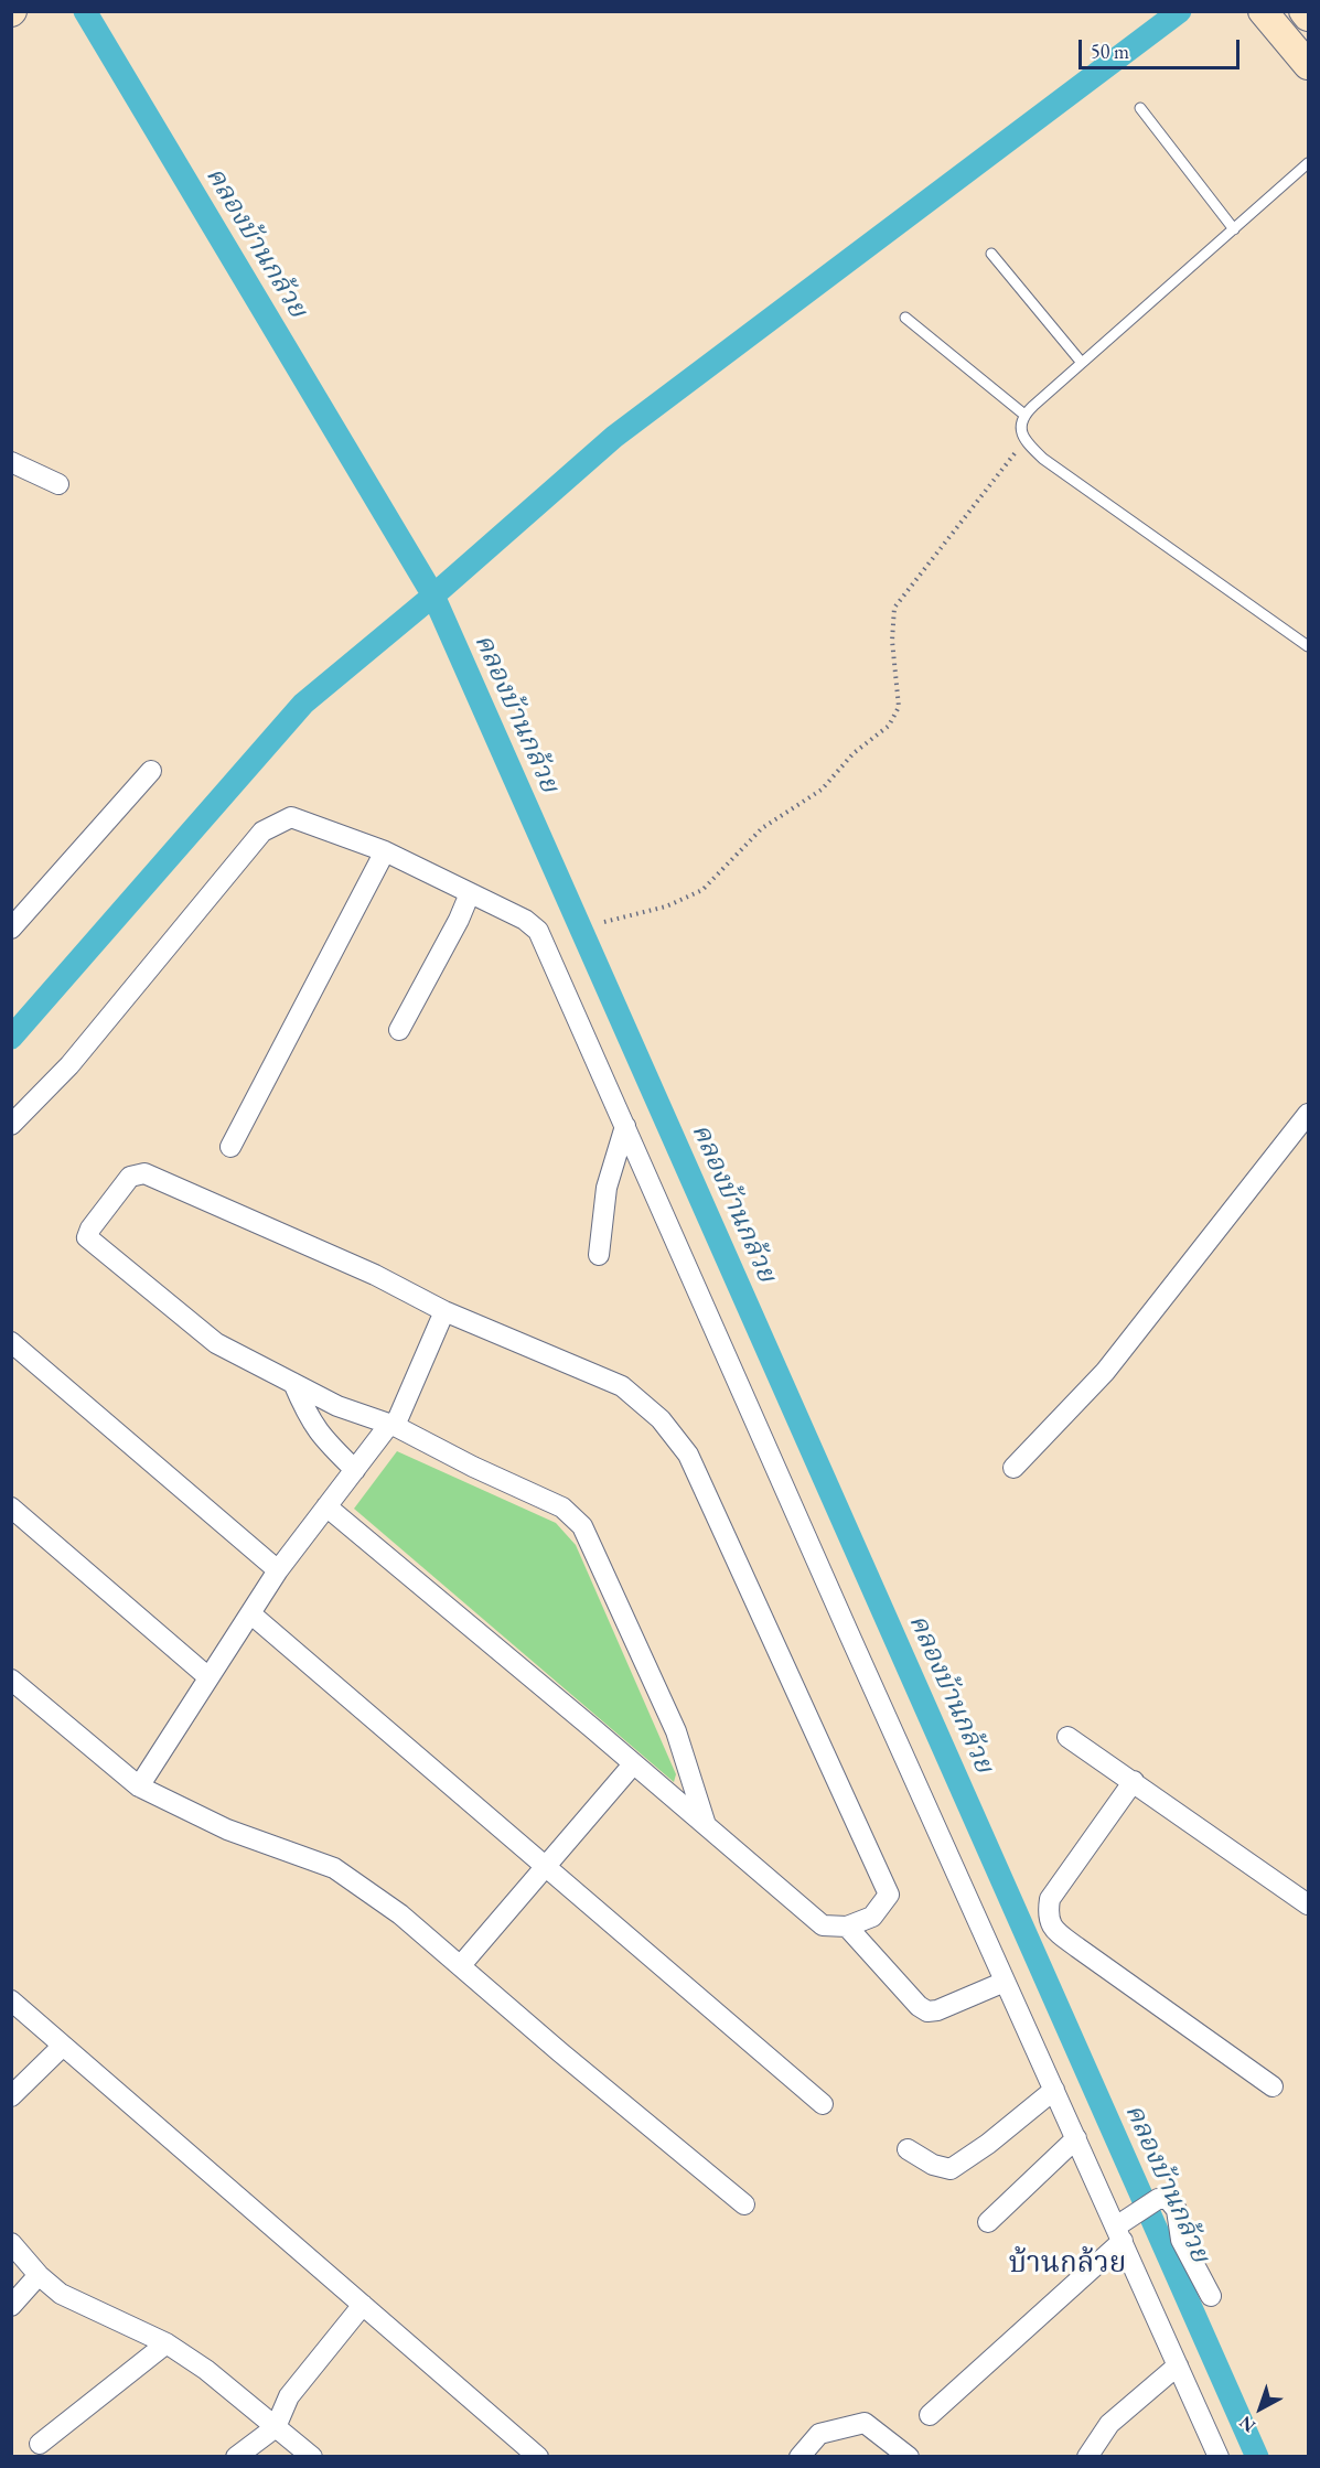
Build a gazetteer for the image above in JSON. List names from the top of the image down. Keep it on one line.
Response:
{"districts":["บ้านกล้วย"],"water":["คลองบ้านกล้วย"],"scale_bar":"50 m","north":"bottom left"}
